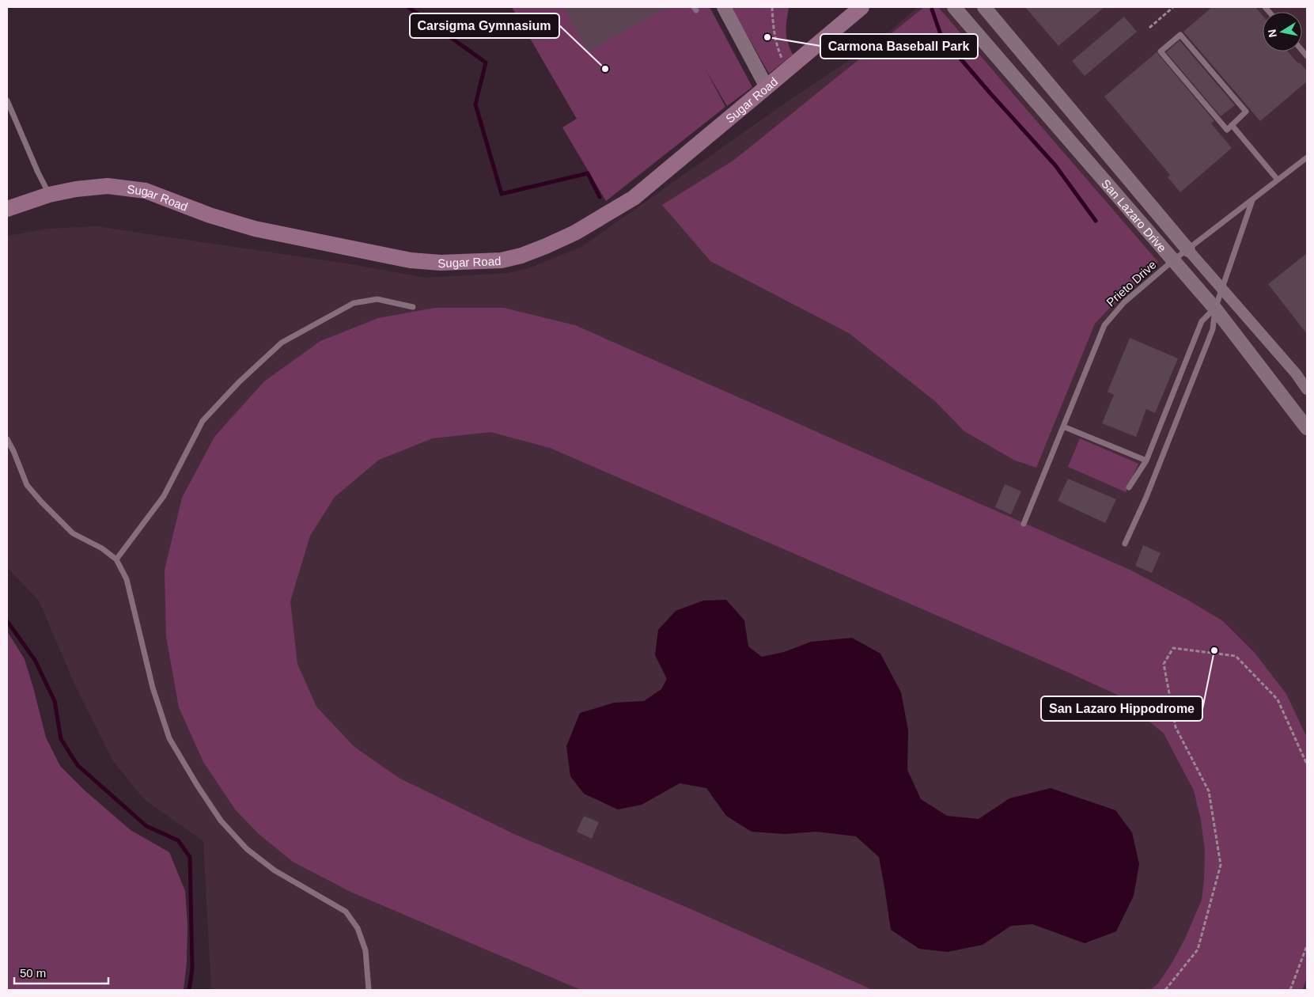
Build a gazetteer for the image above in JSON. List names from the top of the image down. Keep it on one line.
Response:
{"streets":{"main road":["Sugar Road"],"street":["San Lazaro Drive"],"lane":["Prieto Drive"]},"crossings":[["San Lazaro Drive","Prieto Drive"]],"places":["Carmona Baseball Park","Carsigma Gymnasium","San Lazaro Hippodrome"],"scale_bar":"50 m","north":"left"}
